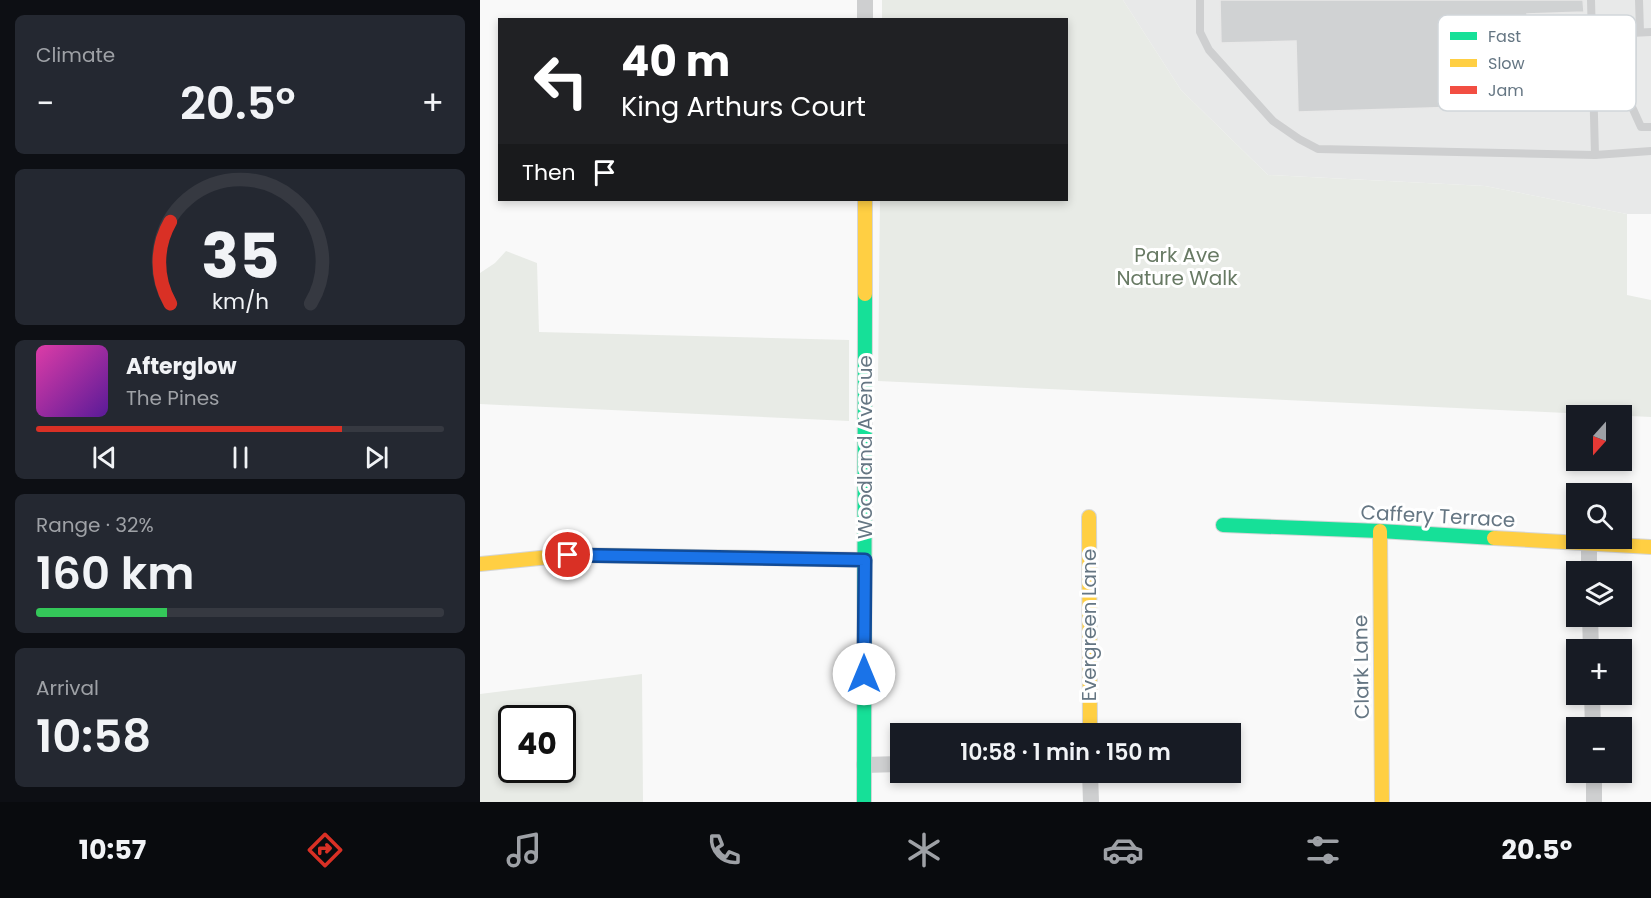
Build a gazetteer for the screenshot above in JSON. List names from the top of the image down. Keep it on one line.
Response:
{"streets":{"street":["Woodland Avenue","Caffery Terrace","Evergreen Lane","Clark Lane"]},"crossings":[["Caffery Terrace","Clark Lane"]],"parks":["Park Ave Nature Walk"],"legend":["Fast","Slow","Jam"],"north":"bottom","page":{"tile":["Climate",["Range · 32%","160 km"],["Arrival","10:58"]],"turn":["40 m","King Arthurs Court"],"heat":["−","20.5°","+"],"then":"Then","song":["Afterglow","The Pines"],"map_buttons":["+","−"],"limit":"40","trip":"10:58 · 1 min · 150 m","tabs":["10:57","20.5°"],"gauge":["35","km/h"]}}
